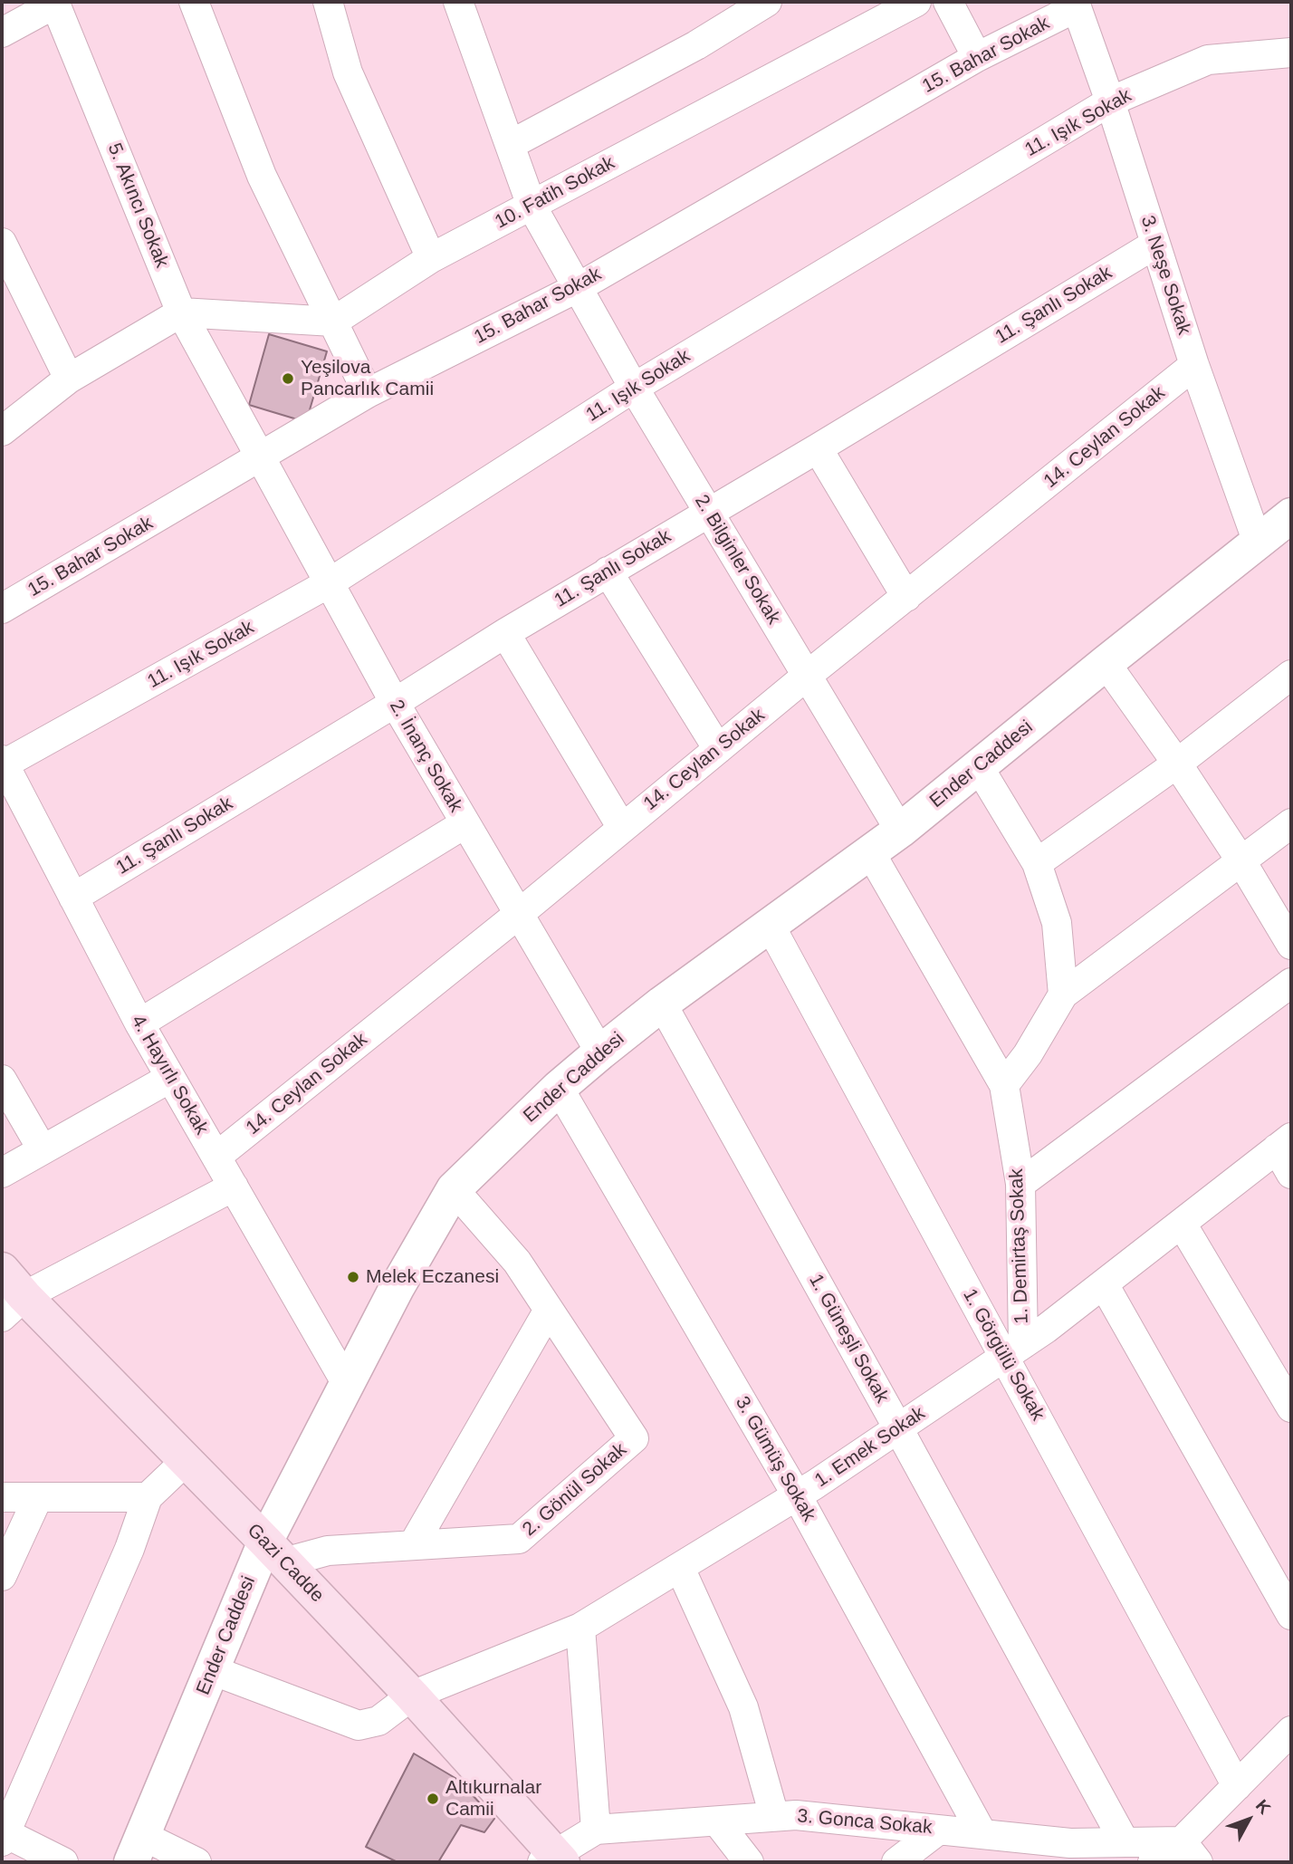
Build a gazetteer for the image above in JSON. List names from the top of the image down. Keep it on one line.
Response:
{"streets":{"main road":["Gazi Cadde"],"street":["15. Bahar Sokak","11. Işık Sokak","10. Fatih Sokak","5. Akıncı Sokak","3. Neşe Sokak","11. Şanlı Sokak","14. Ceylan Sokak","2. Bilginler Sokak","2. İnanç Sokak","Ender Caddesi","4. Hayırlı Sokak","1. Demirtaş Sokak","1. Güneşli Sokak","1. Görgülü Sokak","1. Emek Sokak","3. Gümüş Sokak","2. Gönül Sokak","3. Gonca Sokak"]},"crossings":[["15. Bahar Sokak","5. Akıncı Sokak"],["15. Bahar Sokak","3. Neşe Sokak"],["15. Bahar Sokak","2. Bilginler Sokak"],["15. Bahar Sokak","2. İnanç Sokak"],["11. Işık Sokak","3. Neşe Sokak"],["11. Işık Sokak","2. Bilginler Sokak"],["11. Işık Sokak","2. İnanç Sokak"],["11. Işık Sokak","4. Hayırlı Sokak"],["10. Fatih Sokak","2. Bilginler Sokak"],["5. Akıncı Sokak","2. İnanç Sokak"],["3. Neşe Sokak","11. Şanlı Sokak"],["3. Neşe Sokak","14. Ceylan Sokak"],["3. Neşe Sokak","Ender Caddesi"],["11. Şanlı Sokak","2. Bilginler Sokak"],["11. Şanlı Sokak","2. İnanç Sokak"],["11. Şanlı Sokak","4. Hayırlı Sokak"],["14. Ceylan Sokak","2. Bilginler Sokak"],["14. Ceylan Sokak","2. İnanç Sokak"],["14. Ceylan Sokak","4. Hayırlı Sokak"],["2. Bilginler Sokak","Ender Caddesi"],["2. İnanç Sokak","Ender Caddesi"],["Ender Caddesi","4. Hayırlı Sokak"],["Ender Caddesi","1. Güneşli Sokak"],["Ender Caddesi","1. Görgülü Sokak"],["Ender Caddesi","1. Emek Sokak"],["Ender Caddesi","3. Gümüş Sokak"],["Ender Caddesi","2. Gönül Sokak"],["Ender Caddesi","Gazi Cadde"],["1. Demirtaş Sokak","1. Görgülü Sokak"],["1. Demirtaş Sokak","1. Emek Sokak"],["1. Güneşli Sokak","1. Emek Sokak"],["1. Güneşli Sokak","3. Gonca Sokak"],["1. Görgülü Sokak","1. Emek Sokak"],["1. Emek Sokak","3. Gümüş Sokak"],["1. Emek Sokak","Gazi Cadde"],["3. Gümüş Sokak","3. Gonca Sokak"],["2. Gönül Sokak","Gazi Cadde"],["Gazi Cadde","3. Gonca Sokak"]],"places":["Yeşilova Pancarlık Camii","Melek Eczanesi","Altıkurnalar Camii"],"north":"top right"}
